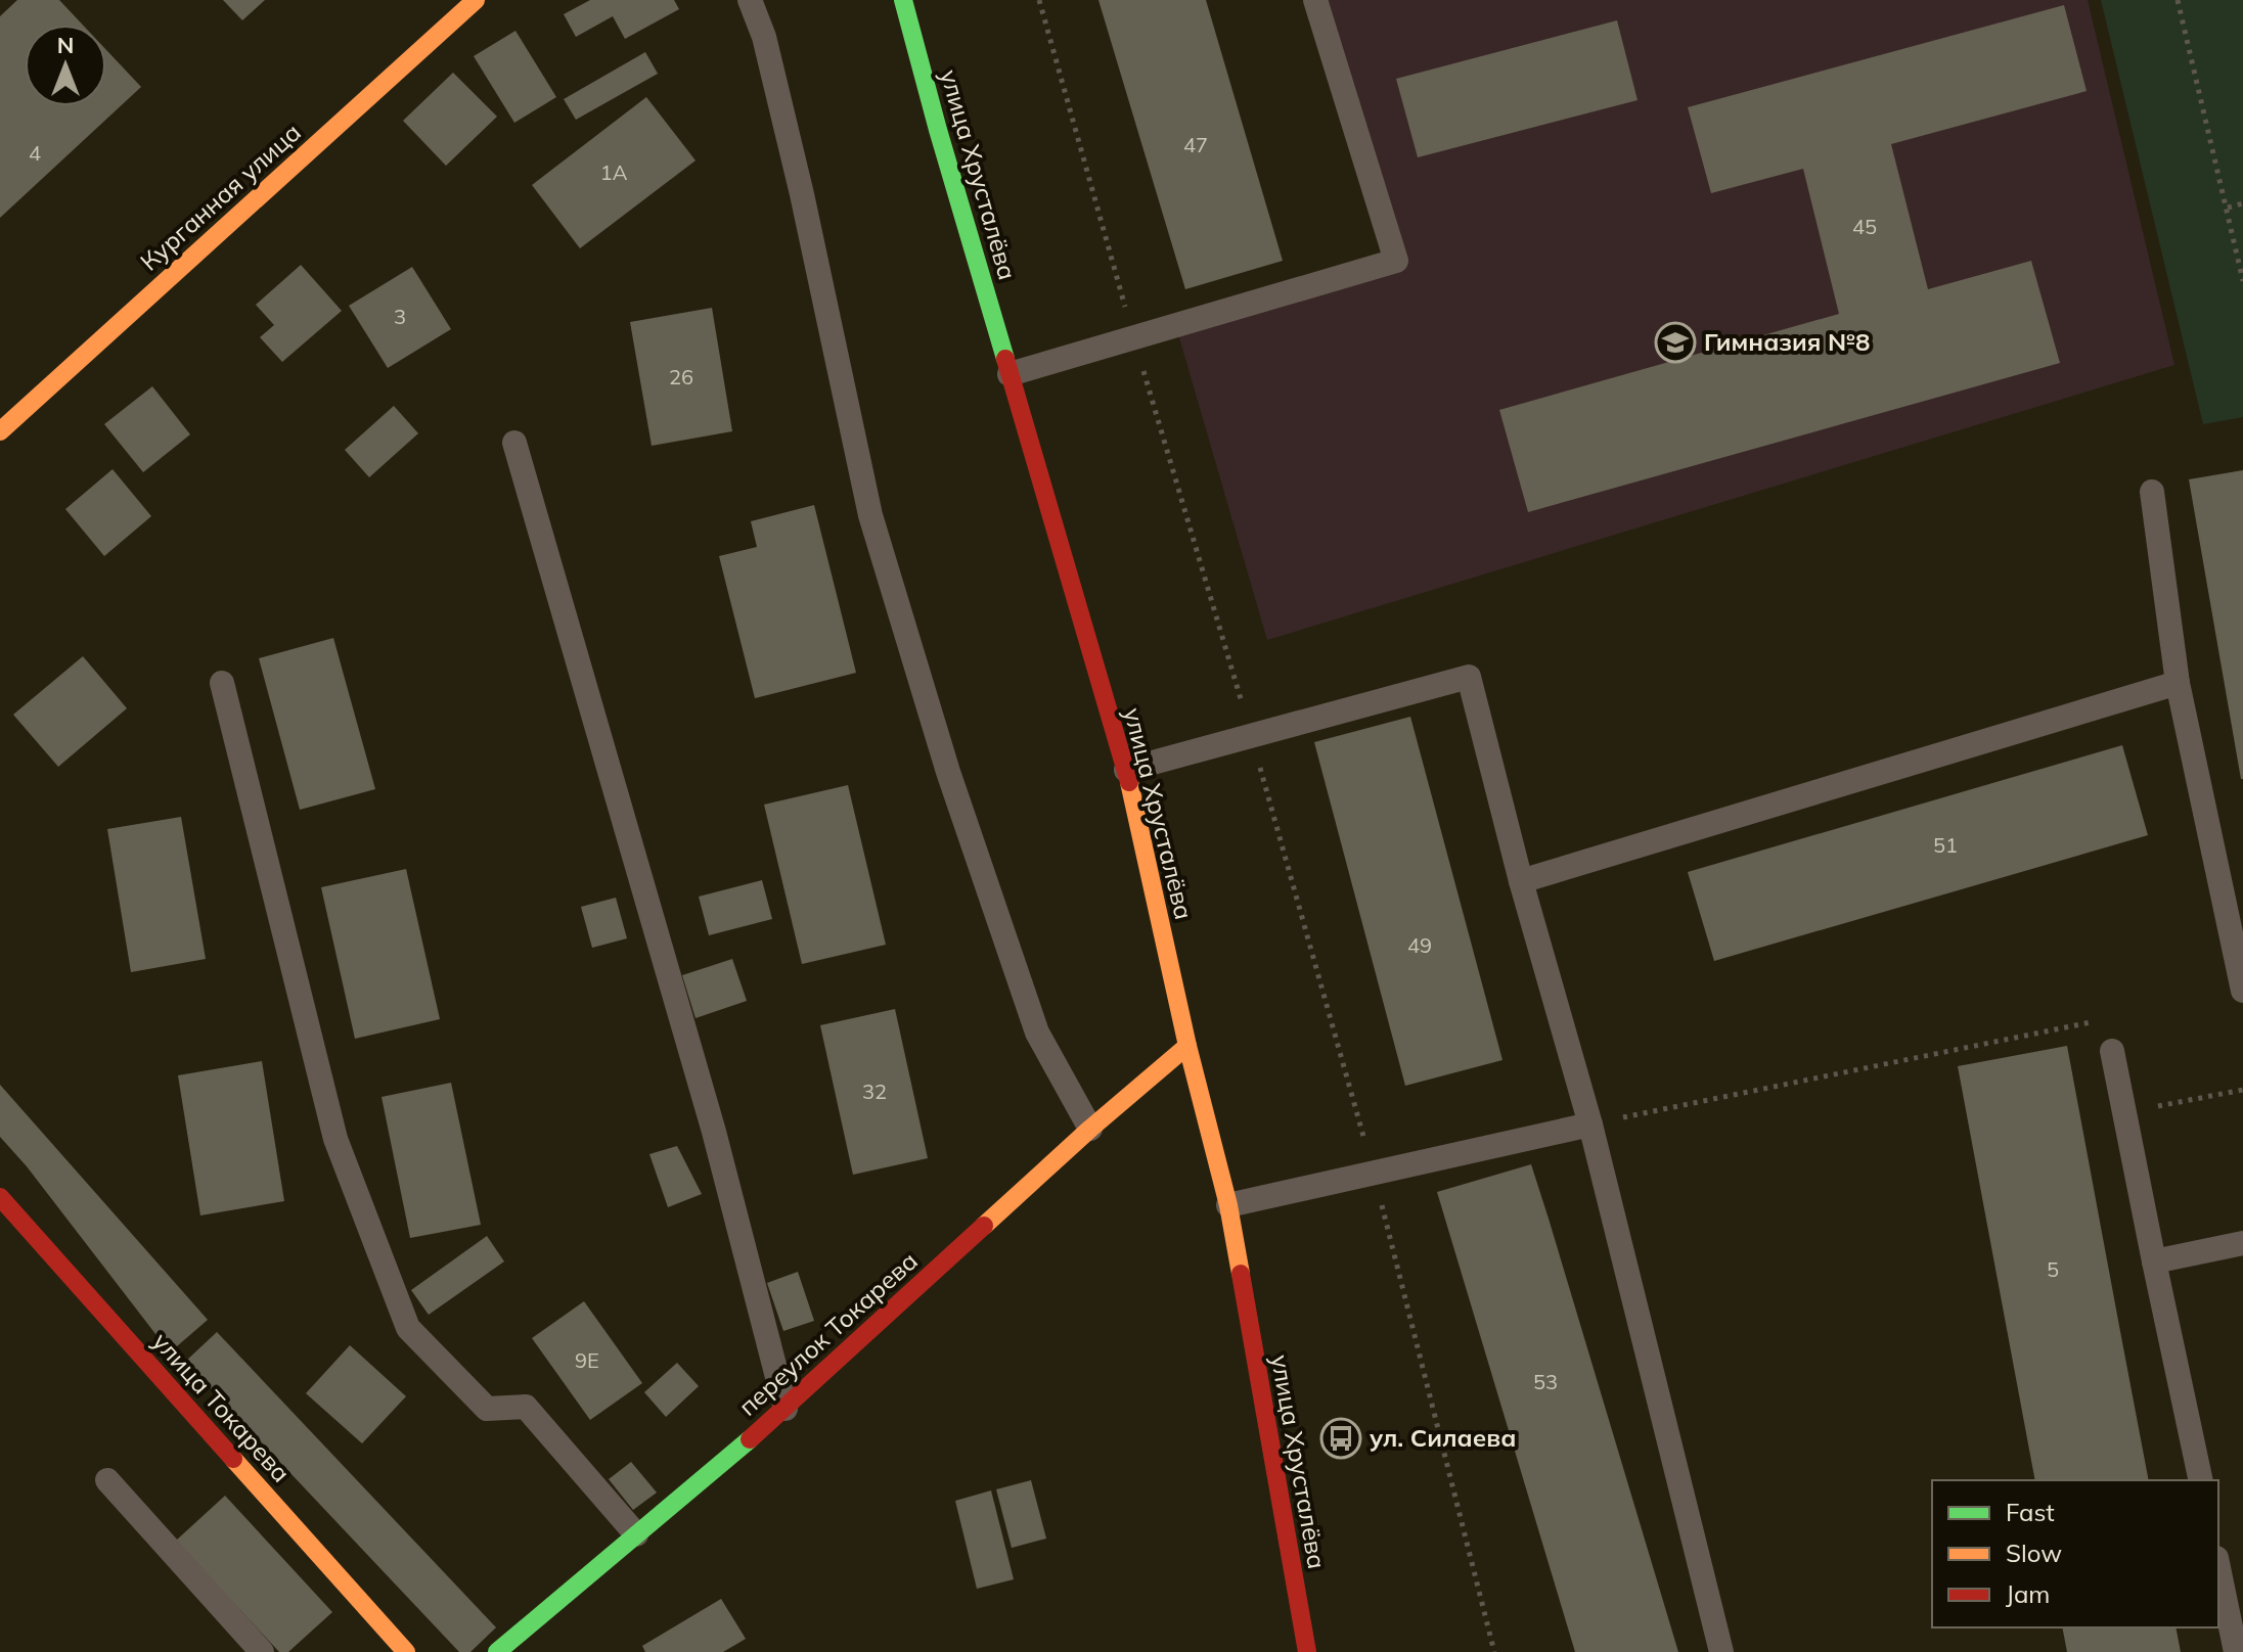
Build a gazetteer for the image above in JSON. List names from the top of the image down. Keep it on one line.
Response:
{"streets":{"street":["улица Хрусталёва","Курганная улица","переулок Токарева","улица Токарева"]},"crossings":[["улица Хрусталёва","переулок Токарева"]],"places":{"school or university":["Гимназия №8"],"bus stop":["ул. Силаева"]},"house_numbers":["47","4","1А","45","3","26","51","49","32","5","9Е","53"],"legend":["Fast","Slow","Jam"],"north":"top"}
